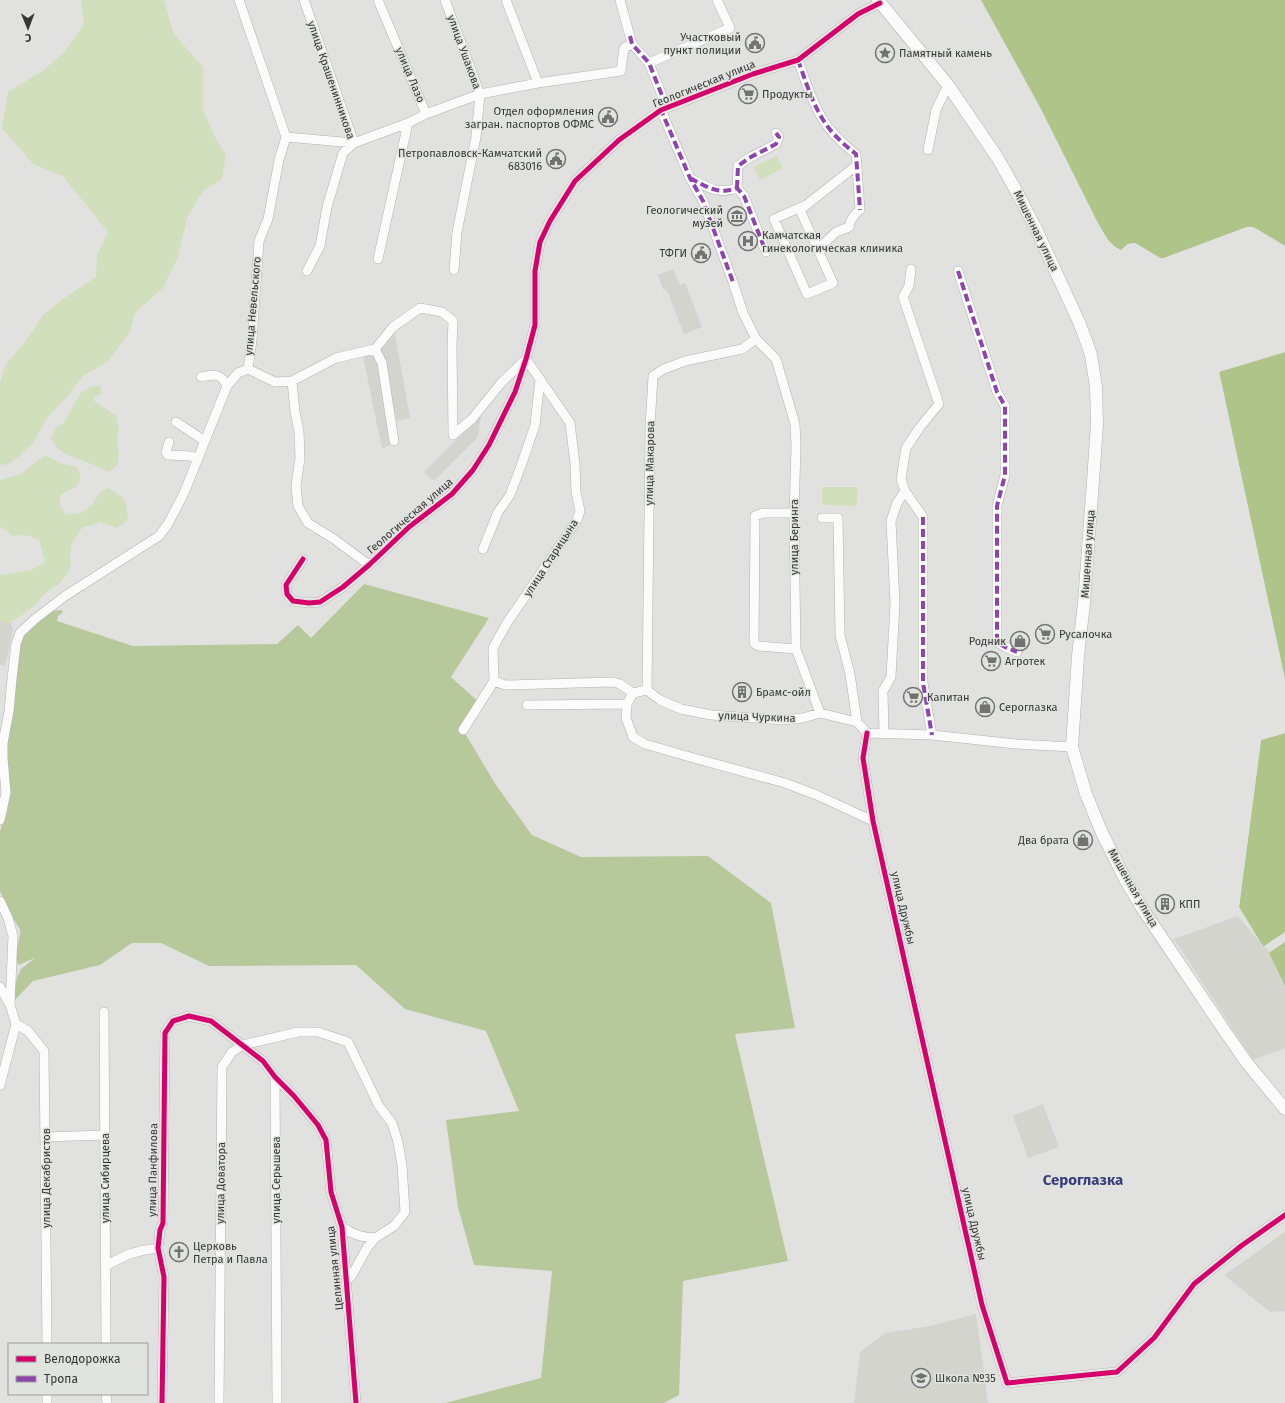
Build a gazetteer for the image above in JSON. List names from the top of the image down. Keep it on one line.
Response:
{"streets":{"main road":["Мишенная улица"],"street":["улица Ушакова","улица Лазо","улица Крашенинникова","Геологическая улица","улица Невельского","улица Макарова","улица Беринга","улица Старицына","улица Чуркина","улица Дружбы","улица Панфилова","улица Декабристов","улица Сибирцева","улица Серышева","улица Доватора","Целинная улица"]},"crossings":[["улица Лазо","улица Крашенинникова"],["Геологическая улица","Мишенная улица"],["Геологическая улица","улица Старицына"],["улица Макарова","улица Беринга"],["улица Макарова","улица Чуркина"],["улица Беринга","улица Чуркина"],["улица Панфилова","Целинная улица"],["улица Серышева","Целинная улица"],["улица Доватора","Целинная улица"]],"districts":["Сероглазка"],"places":{"public building":["Участковый пункт полиции","Отдел оформления загран. паспортов ОФМС","Петропавловск-Камчатский 683016","ТФГИ"],"place":["Памятный камень"],"supermarket":["Продукты","Русалочка","Агротек","Капитан"],"museum":["Геологический музей"],"hospital":["Камчатская гинекологическая клиника"],"shop":["Родник","Сероглазка","Два брата"],"building":["Брамс-ойл","КПП"],"church":["Церковь Петра и Павла"],"school or university":["Школа №35"]},"legend":["Велодорожка","Тропа"],"north":"bottom"}
